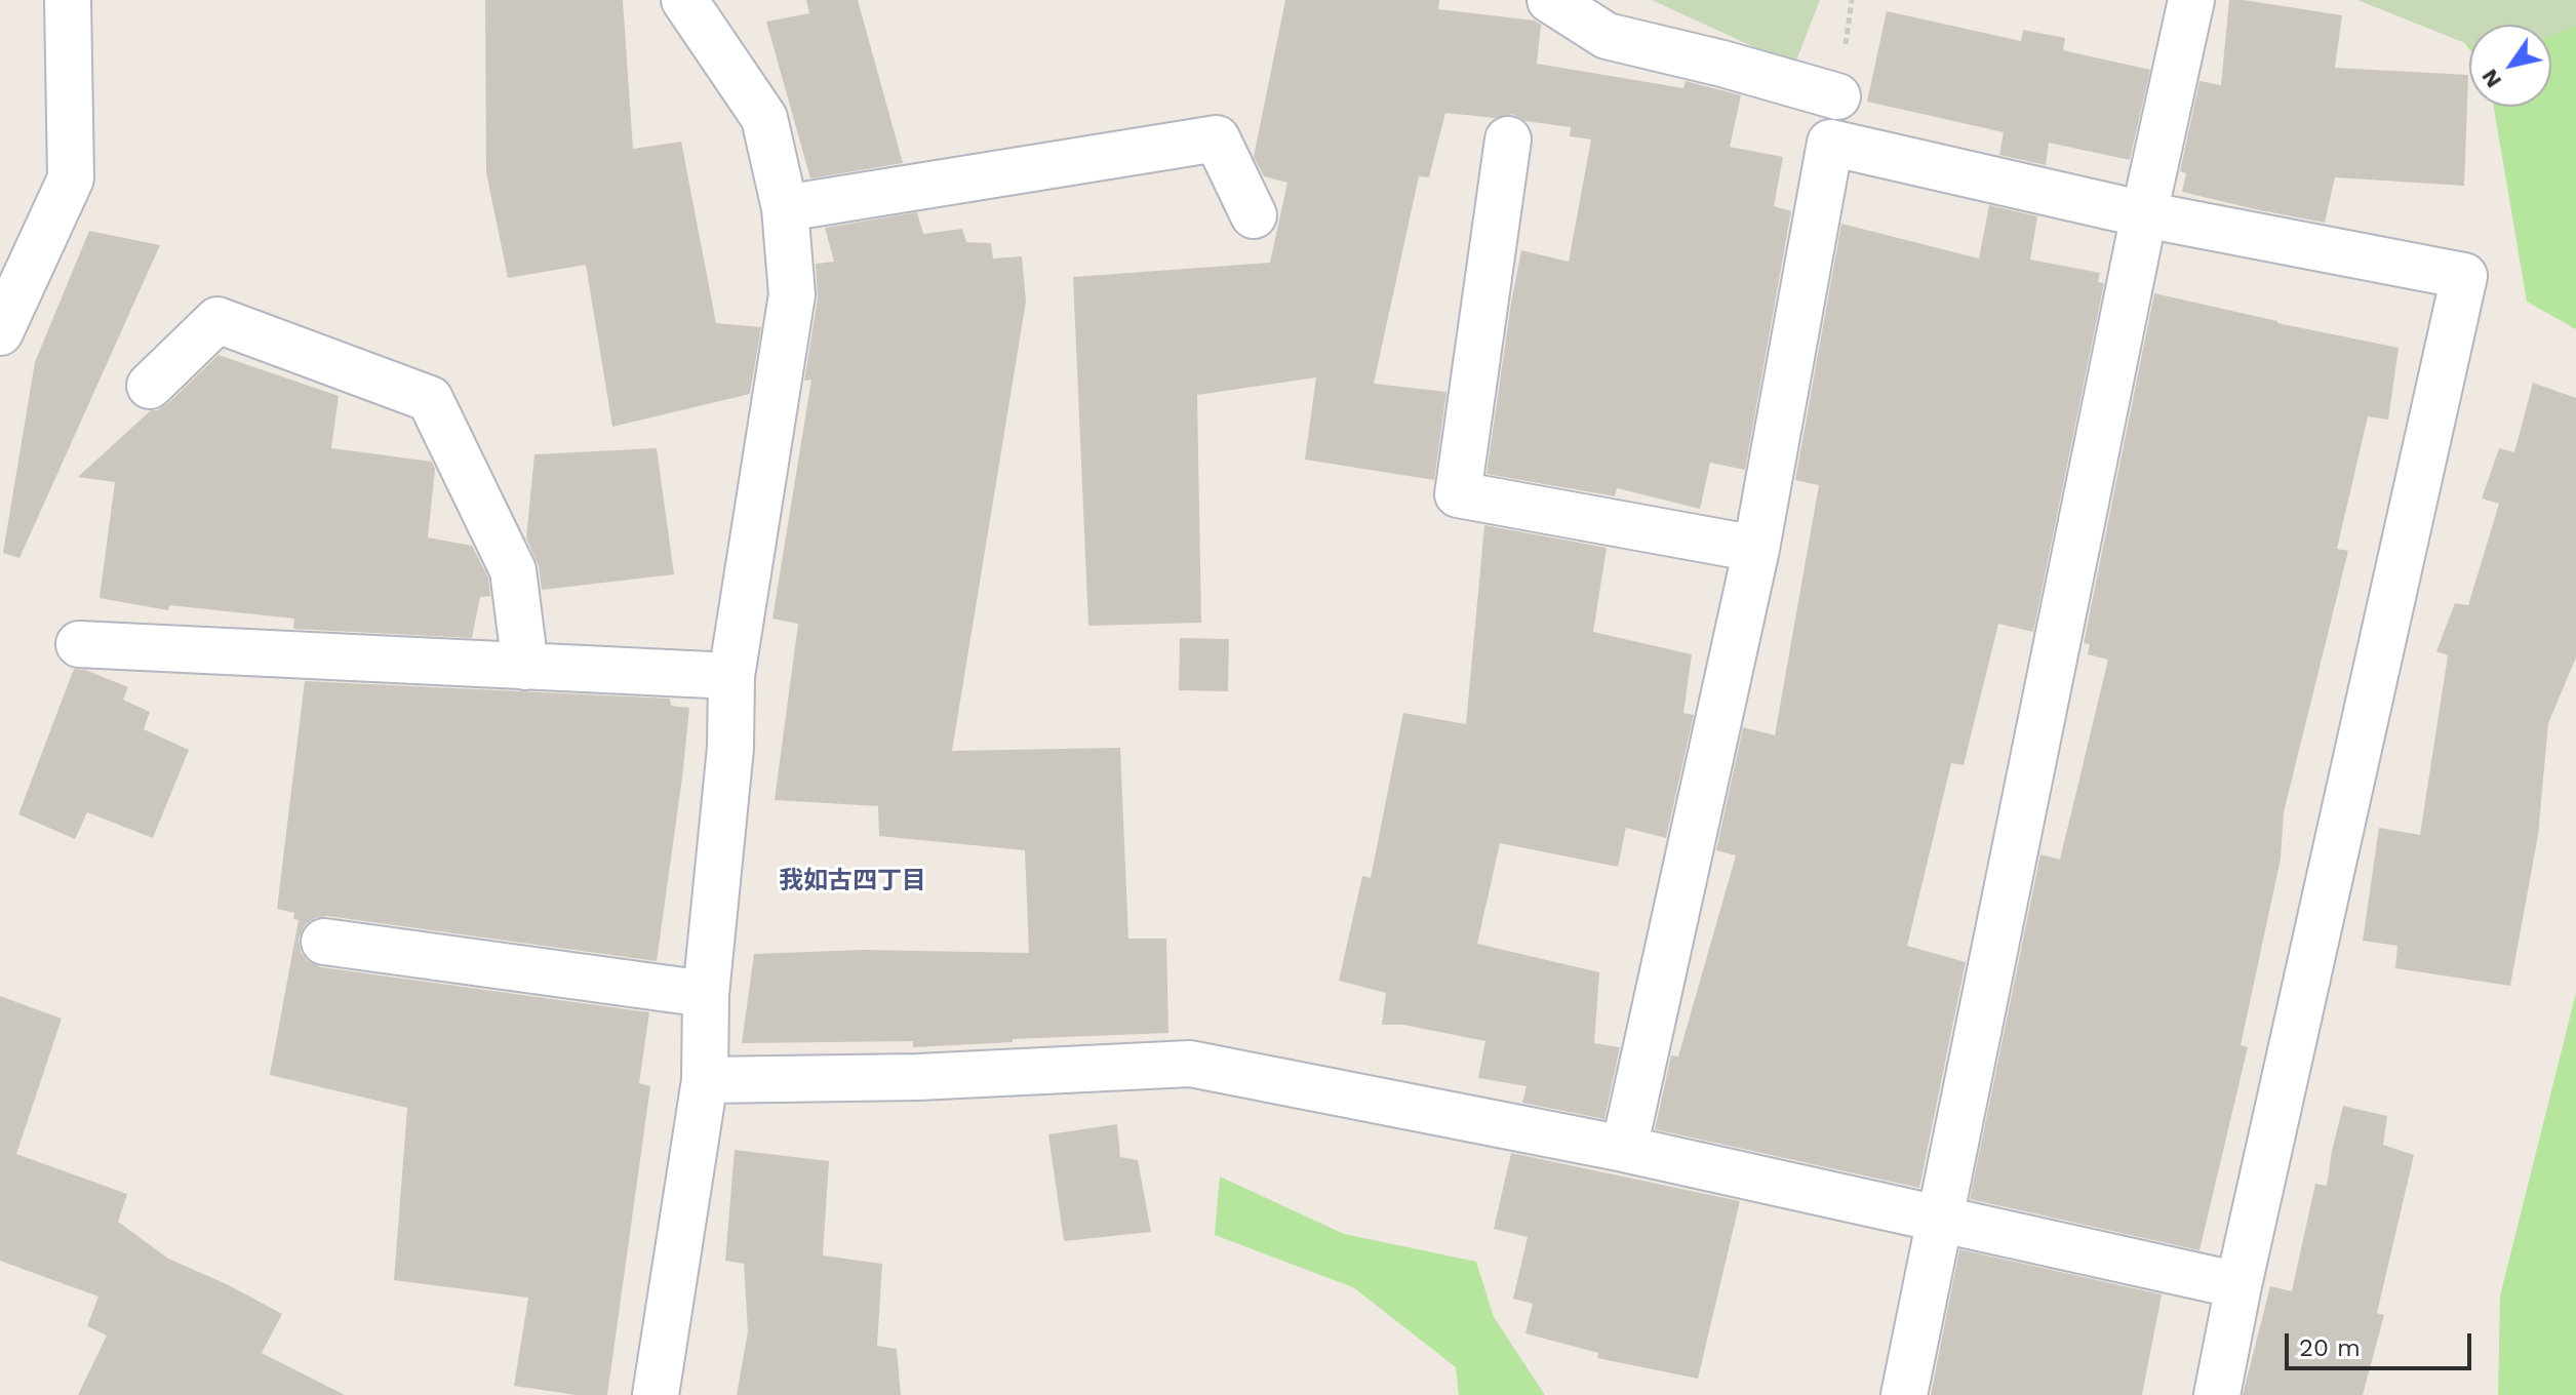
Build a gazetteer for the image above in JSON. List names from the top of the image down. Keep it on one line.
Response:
{"districts":["我如古四丁目"],"scale_bar":"20 m","north":"bottom left"}
